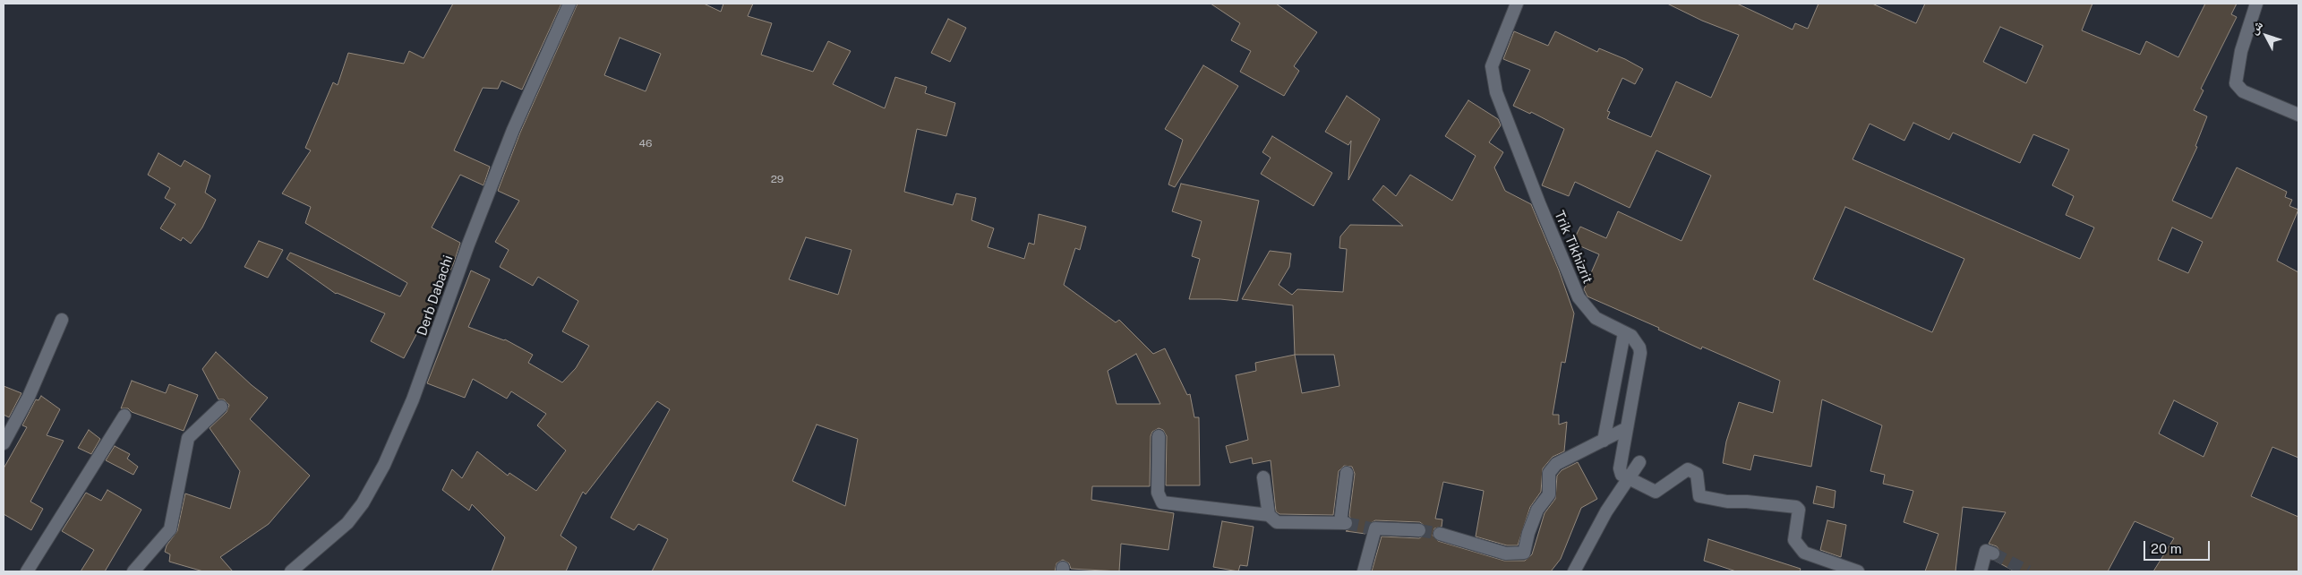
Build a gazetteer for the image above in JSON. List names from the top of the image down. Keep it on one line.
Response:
{"streets":{"street":["Trik Tikhizrit","Derb Dabachi"]},"house_numbers":["46","29"],"scale_bar":"20 m","north":"top left"}
